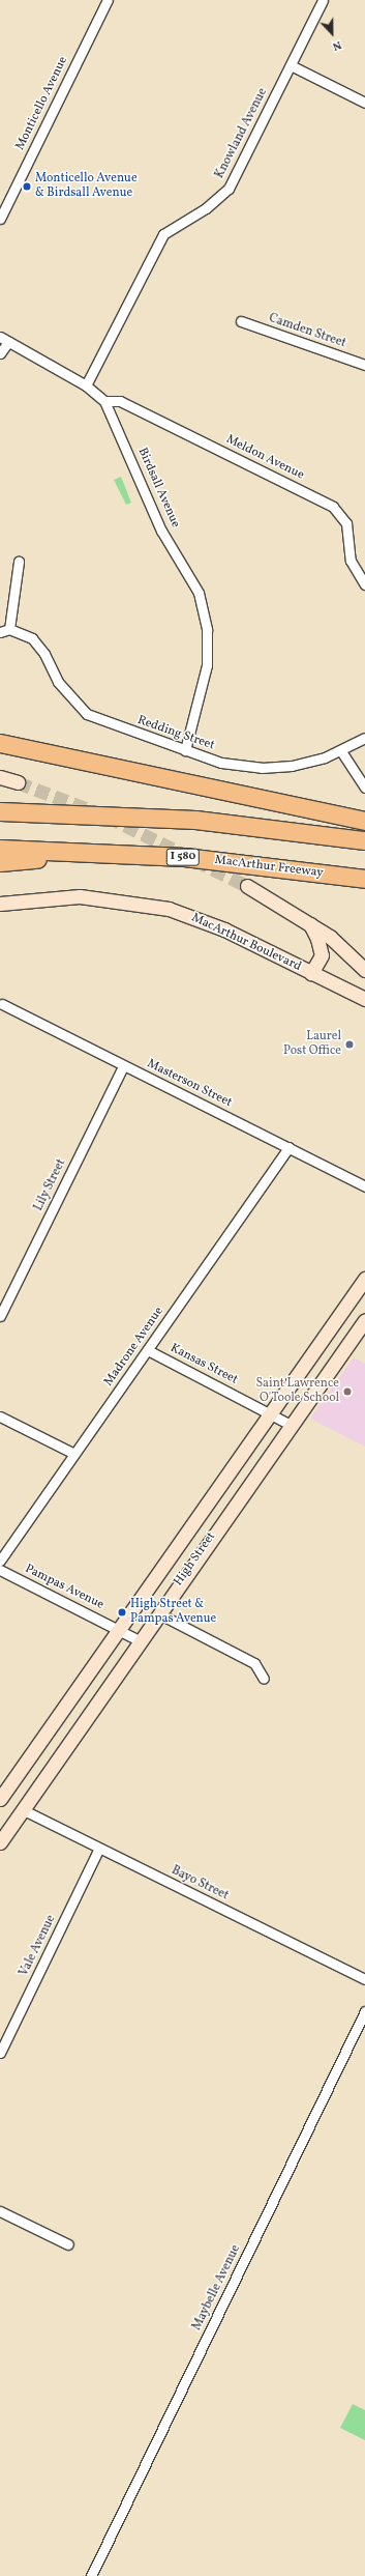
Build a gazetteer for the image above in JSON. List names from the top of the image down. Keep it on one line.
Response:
{"streets":{"highway":["I 580","MacArthur Freeway"],"street":["Monticello Avenue","Knowland Avenue","Camden Street","Meldon Avenue","Birdsall Avenue","Redding Street","MacArthur Boulevard","Masterson Street","Lily Street","Madrone Avenue","Kansas Street","High Street","Pampas Avenue","Bayo Street","Vale Avenue","Maybelle Avenue"]},"crossings":[["Knowland Avenue","Birdsall Avenue"],["Meldon Avenue","Birdsall Avenue"],["Birdsall Avenue","Redding Street"],["Masterson Street","Lily Street"],["Masterson Street","Madrone Avenue"],["Madrone Avenue","Kansas Street"],["Kansas Street","High Street"],["High Street","Pampas Avenue"],["High Street","Bayo Street"],["Bayo Street","Vale Avenue"]],"places":["Monticello Avenue & Birdsall Avenue","Laurel Post Office","Saint Lawrence O'Toole School","High Street & Pampas Avenue"],"north":"bottom"}
